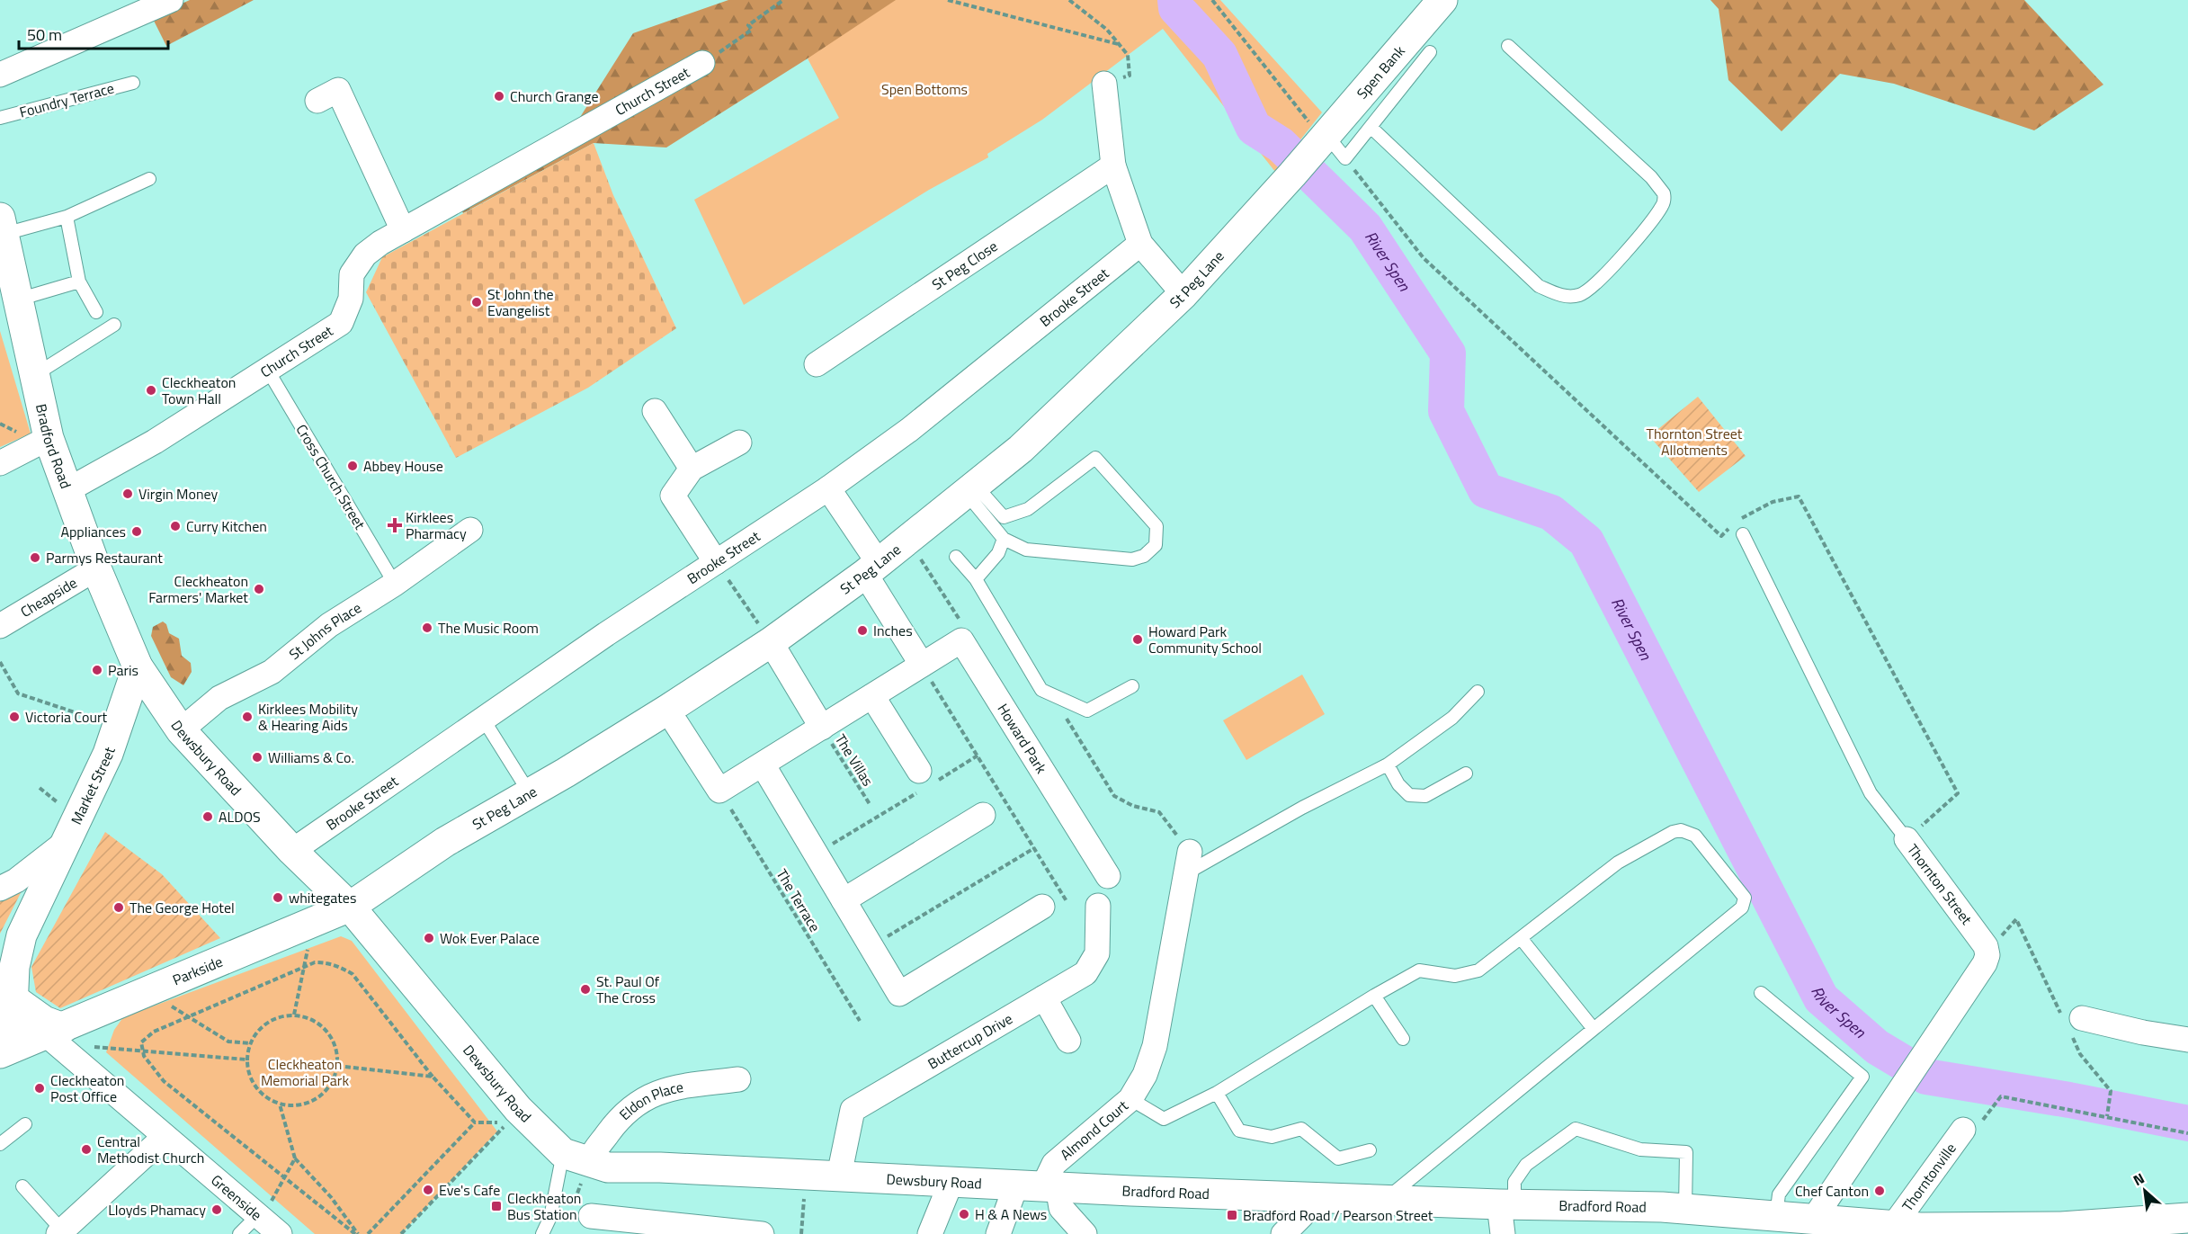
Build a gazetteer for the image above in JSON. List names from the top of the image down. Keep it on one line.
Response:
{"streets":{"main road":["Spen Bank","St Peg Lane","Bradford Road","Dewsbury Road","Market Street","Parkside"],"street":["Church Street","St Peg Close","Brooke Street","Cheapside","St Johns Place","Howard Park","Thornton Street","Buttercup Drive","Eldon Place","Almond Court","Thorntonville","Greenside"],"lane":["Foundry Terrace","Cross Church Street"],"path":["The Villas","The Terrace"]},"crossings":[["Spen Bank","St Peg Lane"],["Church Street","Bradford Road"],["Church Street","Cross Church Street"],["St Peg Lane","Dewsbury Road"],["St Peg Lane","Parkside"],["Brooke Street","Dewsbury Road"],["Bradford Road","Cheapside"],["Bradford Road","Dewsbury Road"],["Bradford Road","Market Street"],["Bradford Road","Almond Court"],["Bradford Road","Thorntonville"],["Cross Church Street","St Johns Place"],["St Johns Place","Dewsbury Road"],["Dewsbury Road","Market Street"],["Dewsbury Road","Parkside"],["Dewsbury Road","Buttercup Drive"],["Dewsbury Road","Eldon Place"],["Dewsbury Road","Almond Court"],["Market Street","Parkside"],["Parkside","Greenside"]],"water":["River Spen"],"parks":["Spen Bottoms","Thornton Street Allotments","Cleckheaton Memorial Park"],"places":{"other":["Church Grange","St John the Evangelist","Cleckheaton Town Hall","Abbey House","Virgin Money","Curry Kitchen","Appliances","Parmys Restaurant","Cleckheaton Farmers' Market","The Music Room","Inches","Howard Park Community School","Paris","Victoria Court","Kirklees Mobility & Hearing Aids","Williams & Co.","ALDOS","whitegates","The George Hotel","Wok Ever Palace","St. Paul Of The Cross","Cleckheaton Post Office","Central Methodist Church","Eve's Cafe","Chef Canton","Lloyds Phamacy","H & A News"],"health":["Kirklees Pharmacy"],"transit":["Cleckheaton Bus Station","Bradford Road / Pearson Street"]},"scale_bar":"50 m","north":"top left"}
